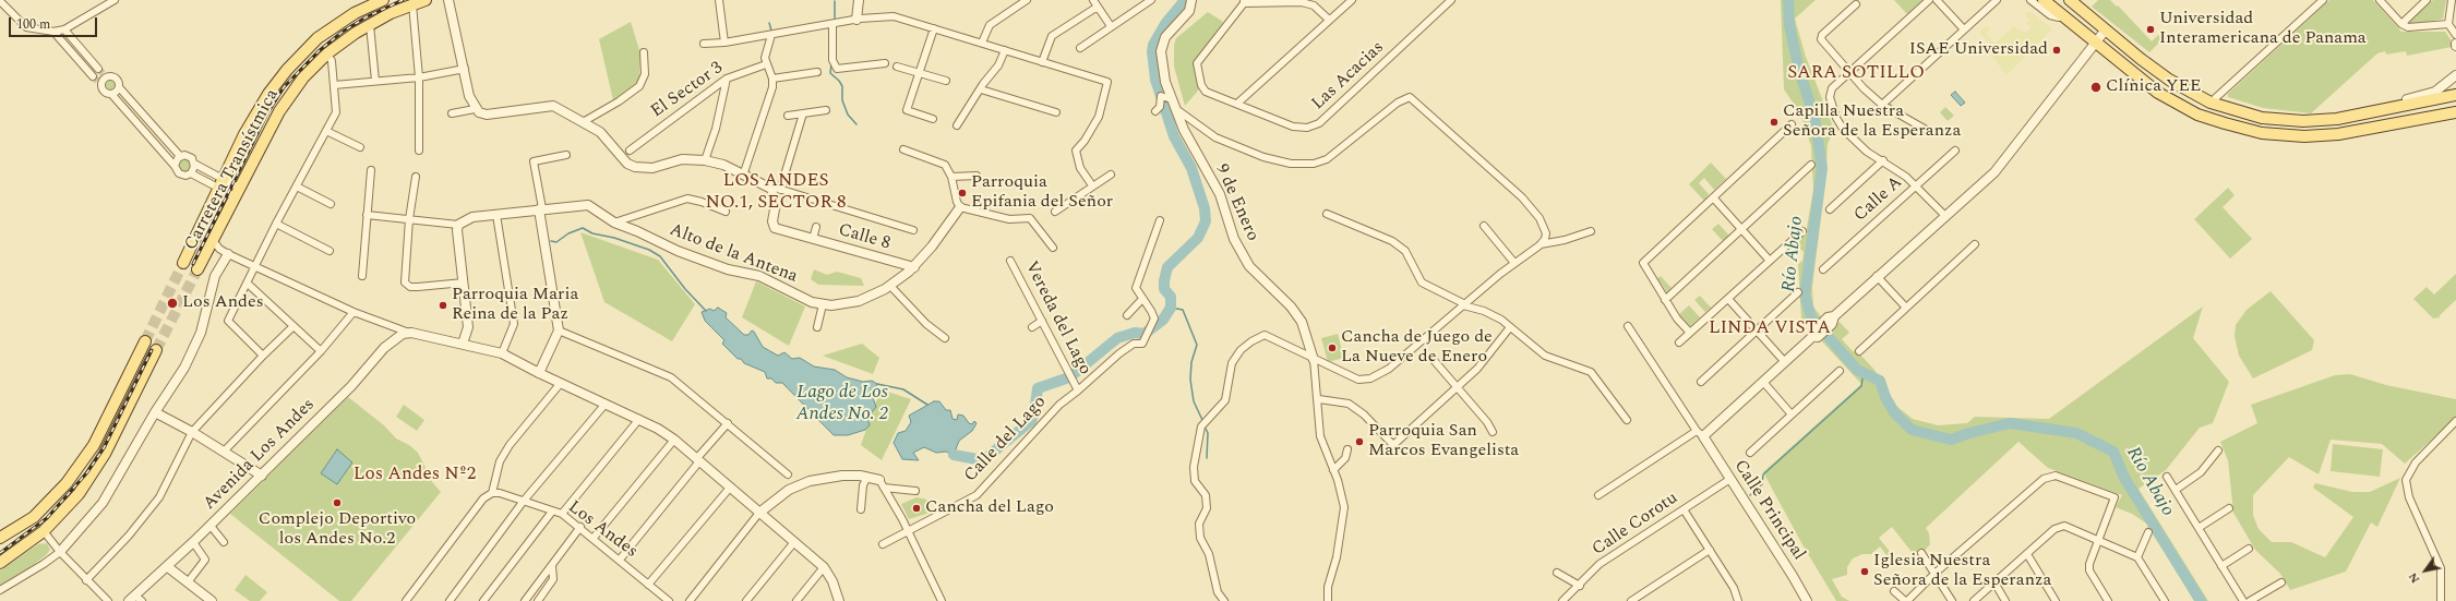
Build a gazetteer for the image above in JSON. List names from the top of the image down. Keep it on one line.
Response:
{"streets":{"main road":["Carretera Transístmica"],"street":["Las Acacias","El Sector 3","Calle A","9 de Enero","Calle 8","Alto de la Antena","Vereda del Lago","Calle del Lago","Avenida Los Andes","Calle Principal","Calle Corotu","Los Andes"]},"crossings":[["Calle 8","Alto de la Antena"],["Vereda del Lago","Calle del Lago"],["Calle Principal","Calle Corotu"]],"districts":["SARA SOTILLO","LOS ANDES NO.1, SECTOR 8","LINDA VISTA","Los Andes Nº2"],"water":["Río Abajo","Lago de Los Andes No. 2"],"places":["Universidad Interamericana de Panama","ISAE Universidad","Clínica YEE","Capilla Nuestra Señora de la Esperanza","Parroquia Epifania del Señor","Los Andes","Parroquia Maria Reina de la Paz","Cancha de Juego de La Nueve de Enero","Parroquia San Marcos Evangelista","Complejo Deportivo los Andes No.2","Cancha del Lago","Iglesia Nuestra Señora de la Esperanza"],"scale_bar":"100 m","north":"bottom left"}
